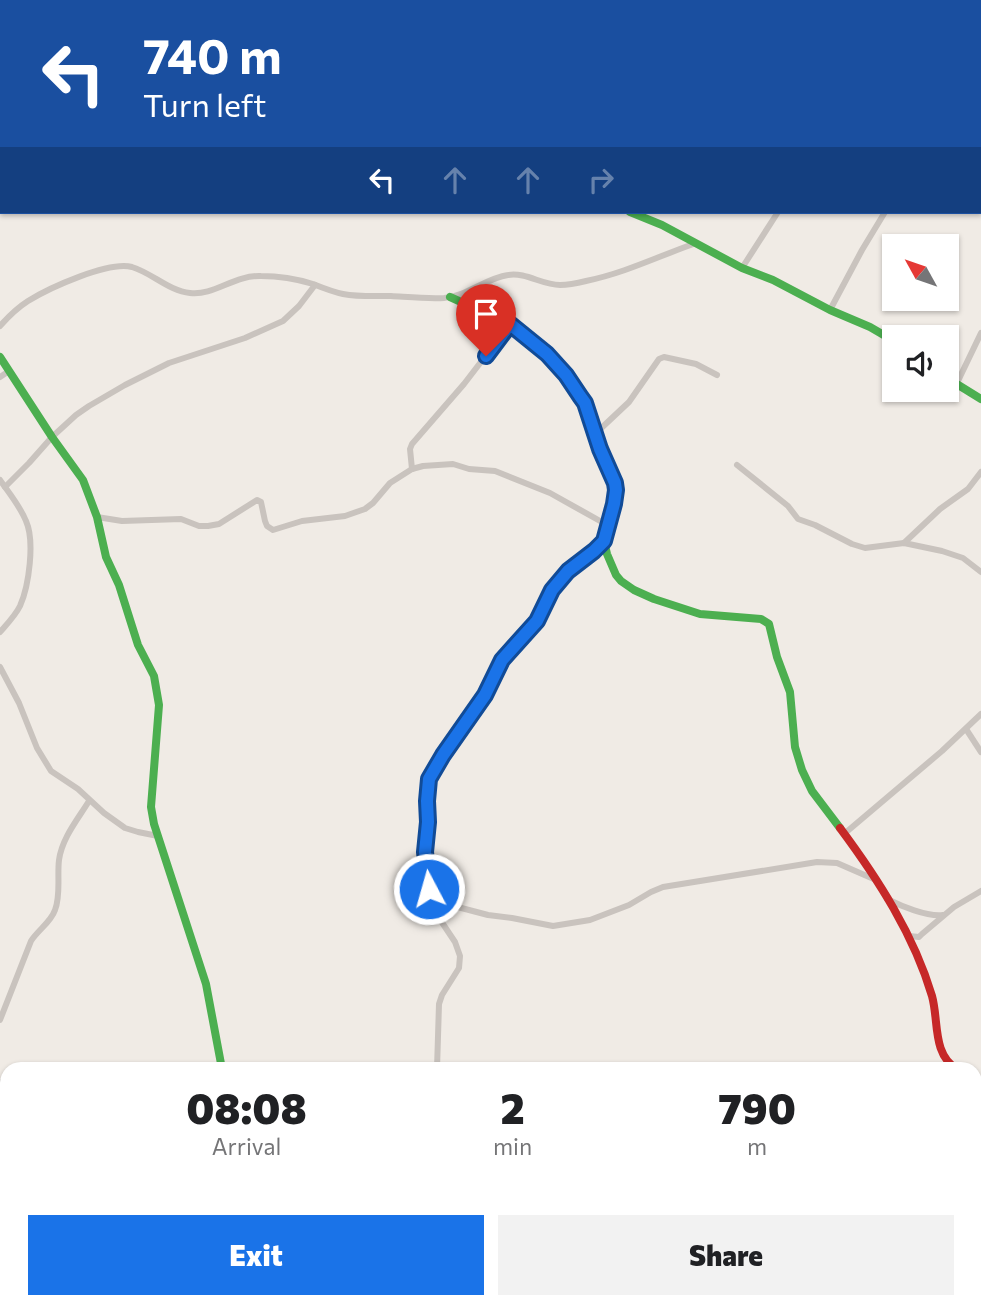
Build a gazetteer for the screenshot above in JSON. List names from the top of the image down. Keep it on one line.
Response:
{"north":"top left","page":{"turn":["740 m","Turn left"],"eta":["08:08","Arrival","2","min","790","m"],"buttons":["Exit","Share"]}}
